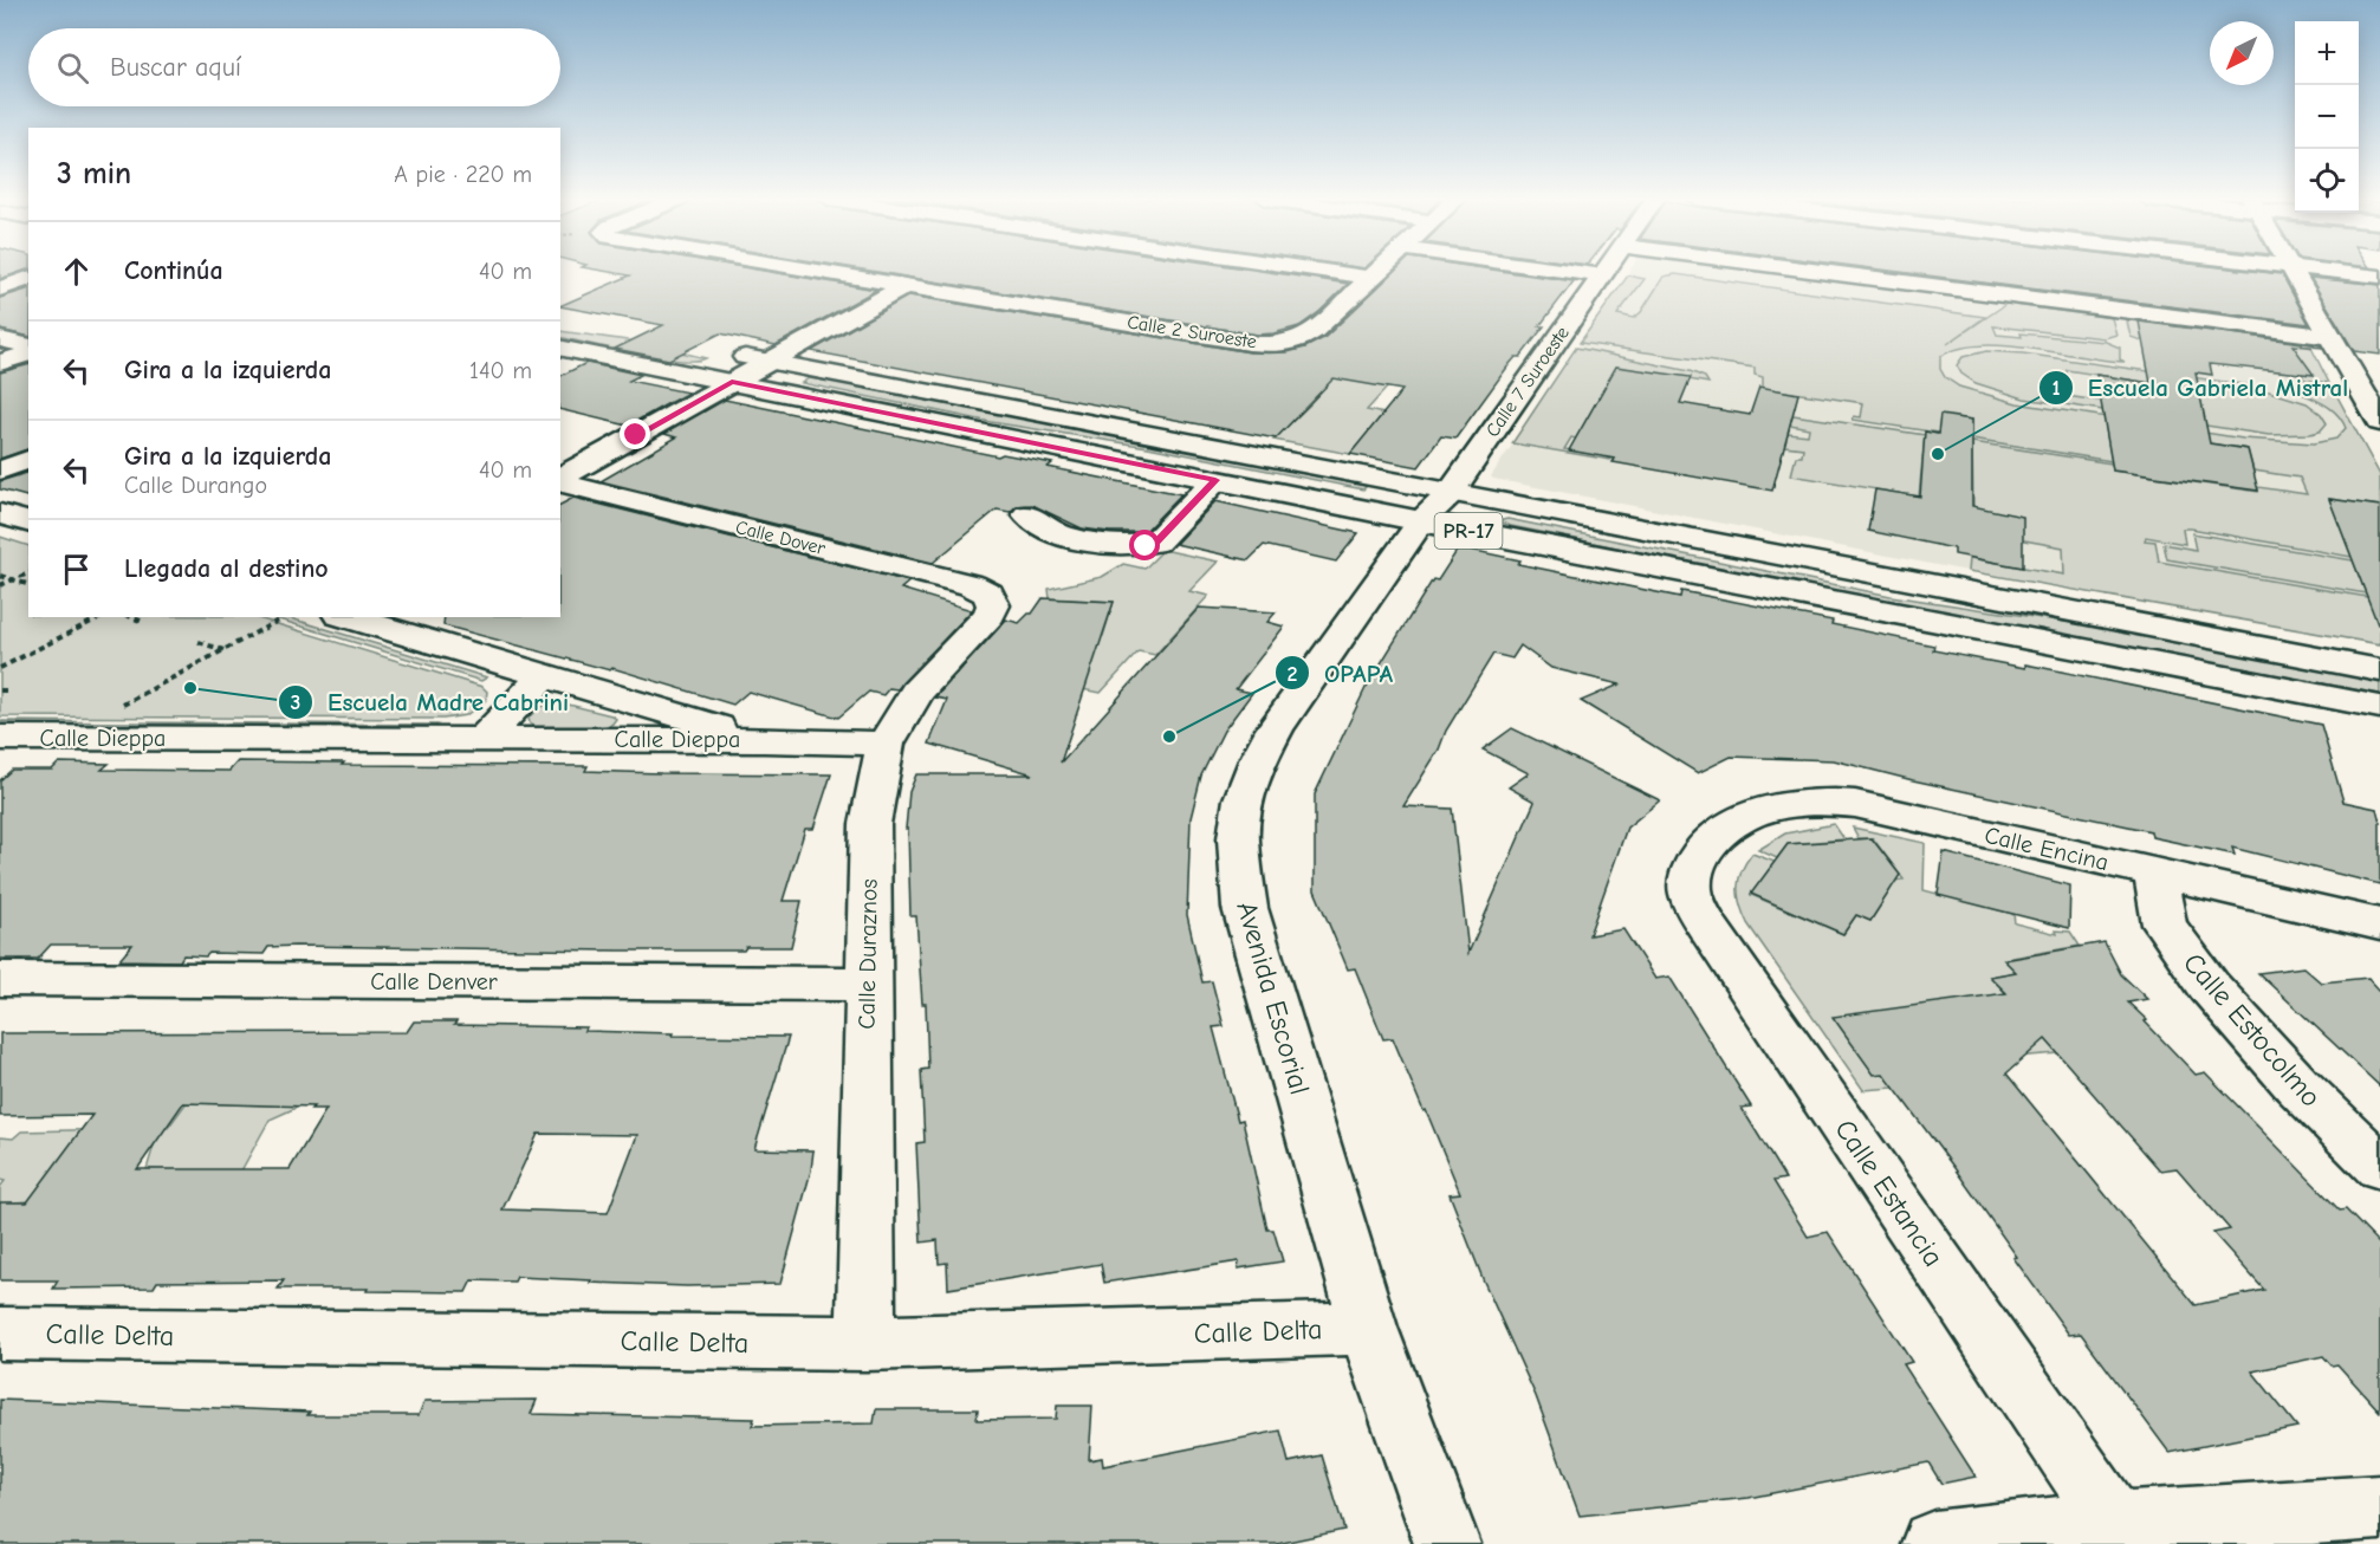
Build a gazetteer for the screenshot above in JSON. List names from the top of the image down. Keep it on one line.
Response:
{"streets":{"street":["Calle 2 Suroeste","Calle 7 Suroeste","PR-17","Calle Dover","Calle Dieppa","Calle Encina","Calle Duraznos","Calle Denver","Avenida Escorial","Calle Estocolmo","Calle Estancia","Calle Delta"]},"crossings":[["Calle 7 Suroeste","PR-17"],["Calle 7 Suroeste","Avenida Escorial"],["PR-17","Avenida Escorial"],["Calle Dover","Calle Duraznos"],["Calle Dieppa","Calle Duraznos"],["Calle Encina","Calle Estocolmo"],["Calle Encina","Calle Estancia"],["Calle Duraznos","Calle Denver"],["Calle Duraznos","Calle Delta"],["Avenida Escorial","Calle Delta"]],"places":["Escuela Gabriela Mistral","Escuela Madre Cabrini","OPAPA"],"north":"bottom left","page":{"map_buttons":["+","−"],"search":"Buscar aquí","heading":["3 min","A pie · 220 m"],"list":[["Continúa","40 m"],["Gira a la izquierda","140 m"],["Gira a la izquierda","Calle Durango","40 m"],"Llegada al destino"]}}
